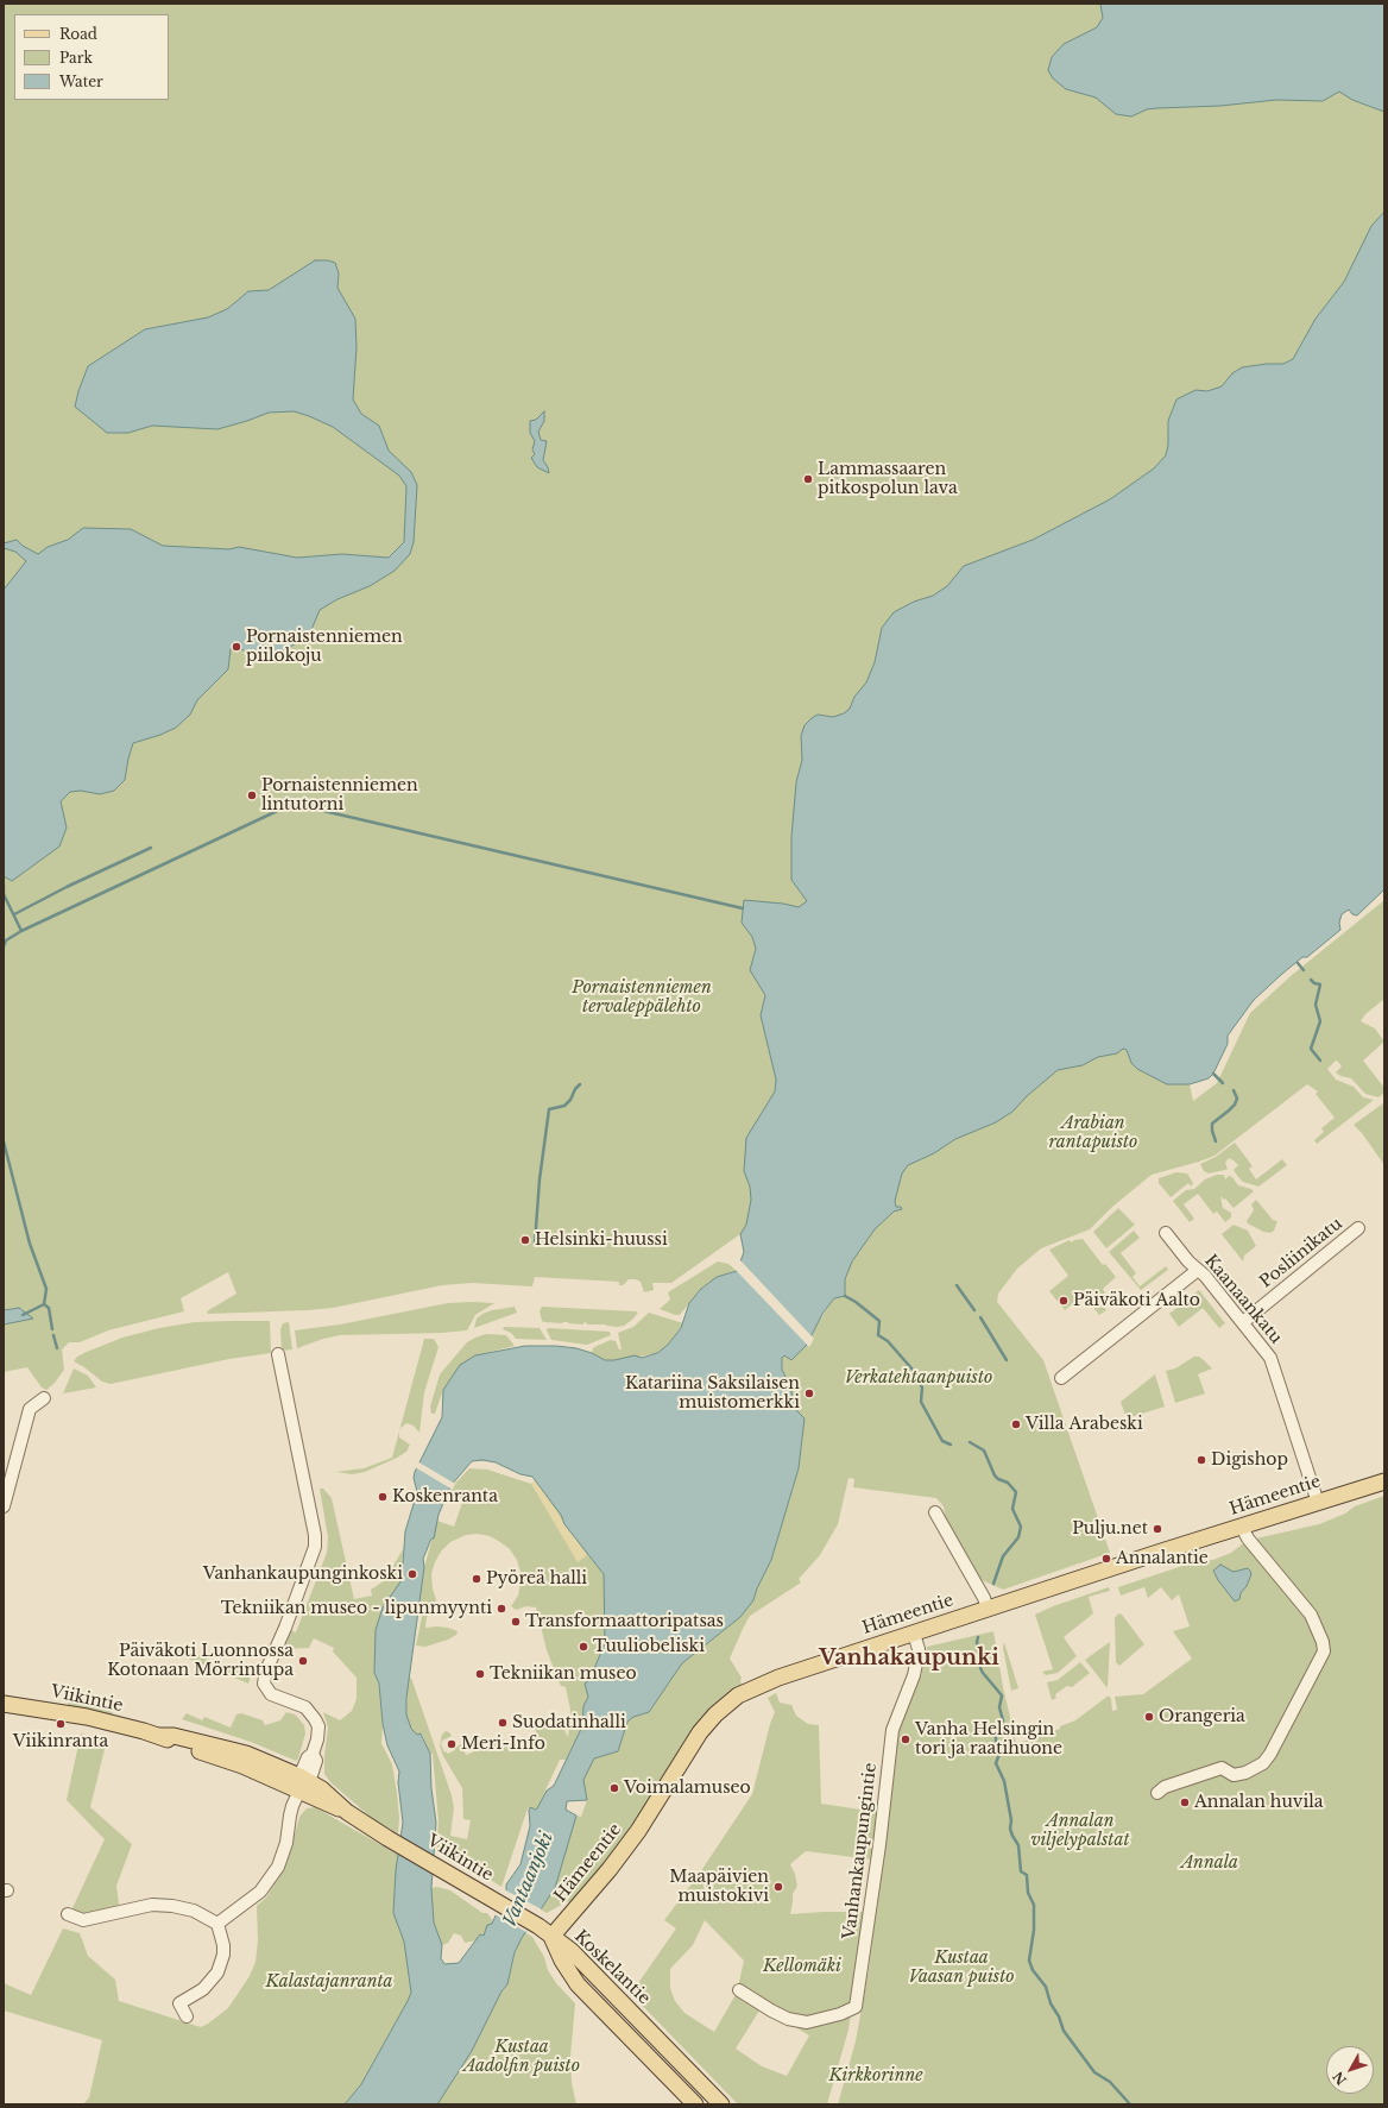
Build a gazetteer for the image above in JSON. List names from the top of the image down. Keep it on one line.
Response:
{"streets":{"main road":["Hämeentie","Viikintie","Koskelantie"],"street":["Posliinikatu","Kaanaankatu","Vanhankaupungintie"]},"crossings":[["Posliinikatu","Kaanaankatu"],["Kaanaankatu","Hämeentie"],["Hämeentie","Viikintie"],["Hämeentie","Vanhankaupungintie"],["Hämeentie","Koskelantie"],["Viikintie","Koskelantie"]],"districts":["Vanhakaupunki"],"water":["Vantaanjoki"],"parks":["Pornaistenniemen tervaleppälehto","Arabian rantapuisto","Verkatehtaanpuisto","Annalan viljelypalstat","Annala","Kustaa Vaasan puisto","Kellomäki","Kalastajanranta","Kustaa Aadolfin puisto","Kirkkorinne"],"places":["Lammassaaren pitkospolun lava","Pornaistenniemen piilokoju","Pornaistenniemen lintutorni","Helsinki-huussi","Päiväkoti Aalto","Katariina Saksilaisen muistomerkki","Villa Arabeski","Digishop","Koskenranta","Pulju.net","Annalantie","Vanhankaupunginkoski","Pyöreä halli","Tekniikan museo - lipunmyynti","Transformaattoripatsas","Tuuliobeliski","Päiväkoti Luonnossa Kotonaan Mörrintupa","Tekniikan museo","Orangeria","Suodatinhalli","Viikinranta","Vanha Helsingin tori ja raatihuone","Meri-Info","Voimalamuseo","Annalan huvila","Maapäivien muistokivi"],"legend":["Road","Park","Water"],"north":"bottom left"}
